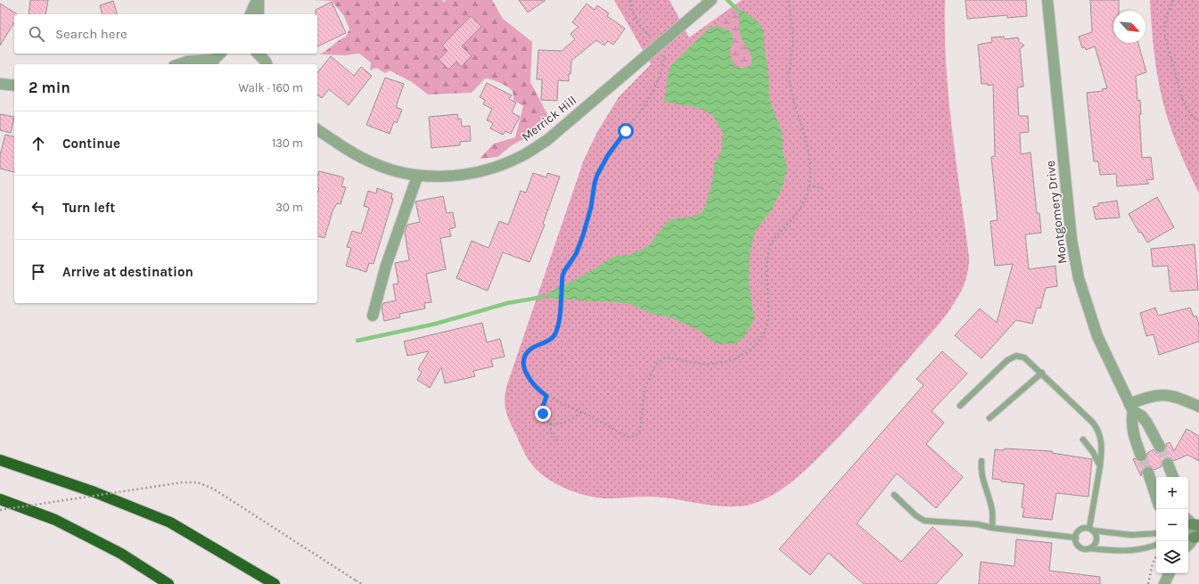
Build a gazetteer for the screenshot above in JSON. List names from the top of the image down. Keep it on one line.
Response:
{"streets":{"street":["Merrick Hill","Montgomery Drive"]},"north":"bottom right","page":{"search":"Search here","heading":["2 min","Walk · 160 m"],"list":[["Continue","130 m"],["Turn left","30 m"],"Arrive at destination"],"map_buttons":["+","−"]}}
